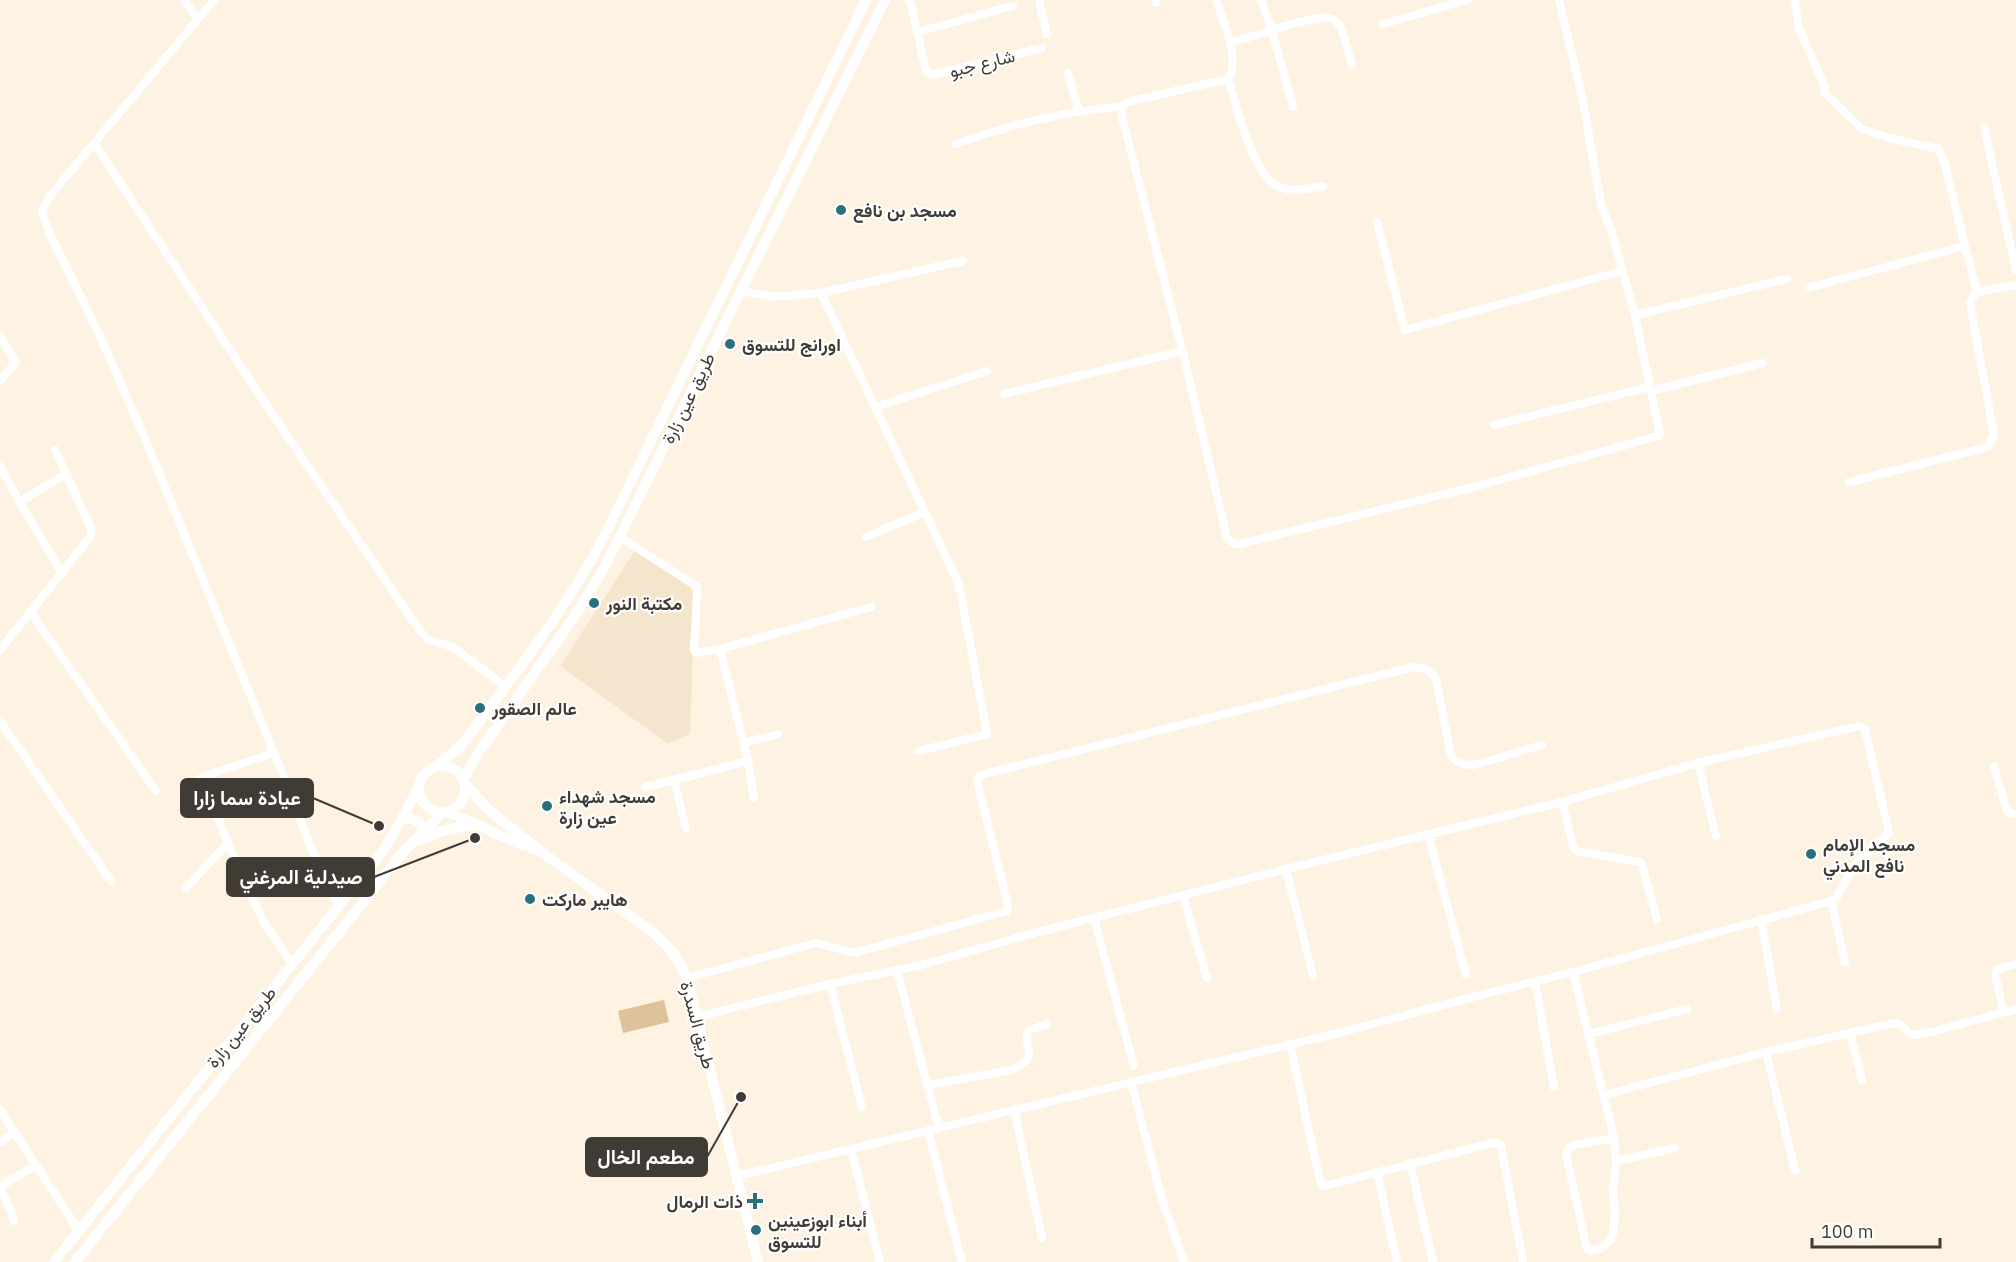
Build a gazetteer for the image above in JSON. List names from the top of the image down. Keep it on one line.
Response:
{"streets":{"main road":["طريق عين زارة","طريق السدرة"],"street":["شارع جبو"]},"crossings":[["طريق عين زارة","طريق السدرة"]],"places":{"other":["مسجد بن نافع","اورانج للتسوق","مكتبة النور","عالم الصقور","مسجد شهداء عين زارة","عيادة سما زارا","صيدلية المرغني","مسجد الإمام نافع المدني","هايبر ماركت","مطعم الخال","أبناء ابوزعينين للتسوق"],"health":["ذات الرمال"]},"scale_bar":"100 m"}
